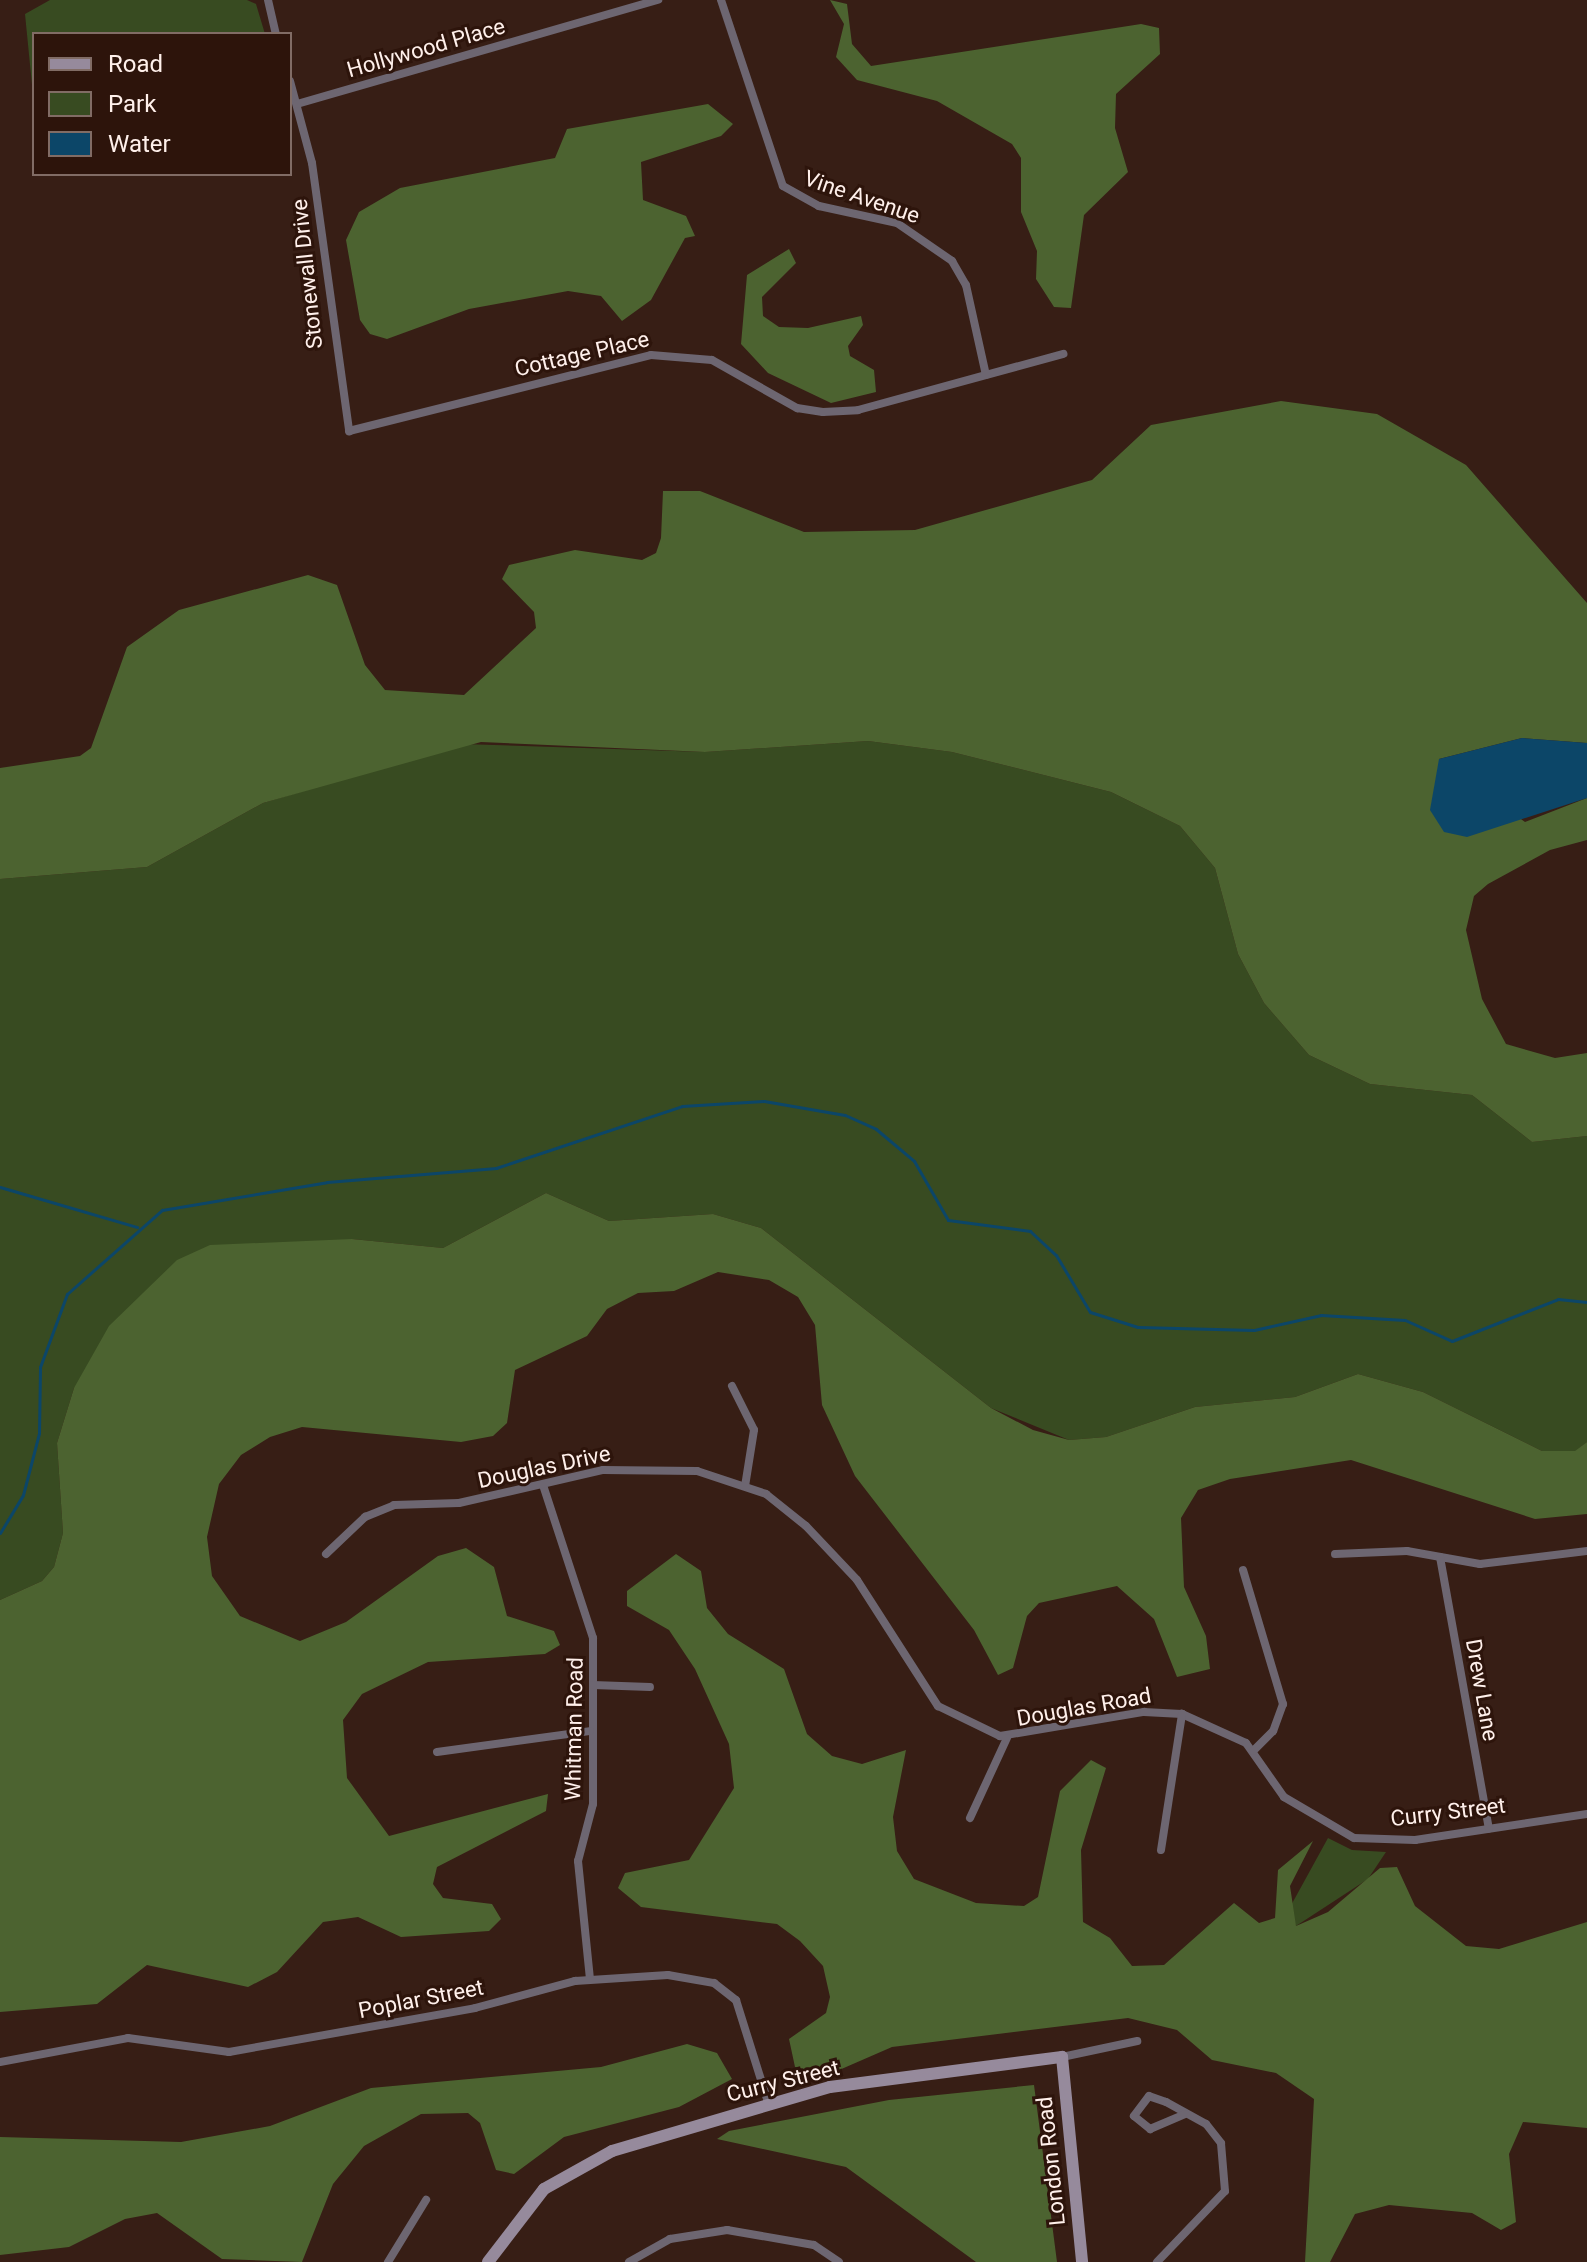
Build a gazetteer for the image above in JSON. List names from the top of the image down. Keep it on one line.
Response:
{"streets":{"street":["Hollywood Place","Vine Avenue","Stonewall Drive","Cottage Place","Douglas Drive","Drew Lane","Douglas Road","Whitman Road","Curry Street","Poplar Street","London Road"]},"crossings":[["Hollywood Place","Stonewall Drive"],["Vine Avenue","Cottage Place"],["Stonewall Drive","Cottage Place"],["Douglas Drive","Douglas Road"],["Douglas Drive","Whitman Road"],["Drew Lane","Curry Street"],["Douglas Road","Curry Street"],["Whitman Road","Poplar Street"],["Curry Street","Poplar Street"],["Curry Street","London Road"]],"legend":["Road","Park","Water"]}
